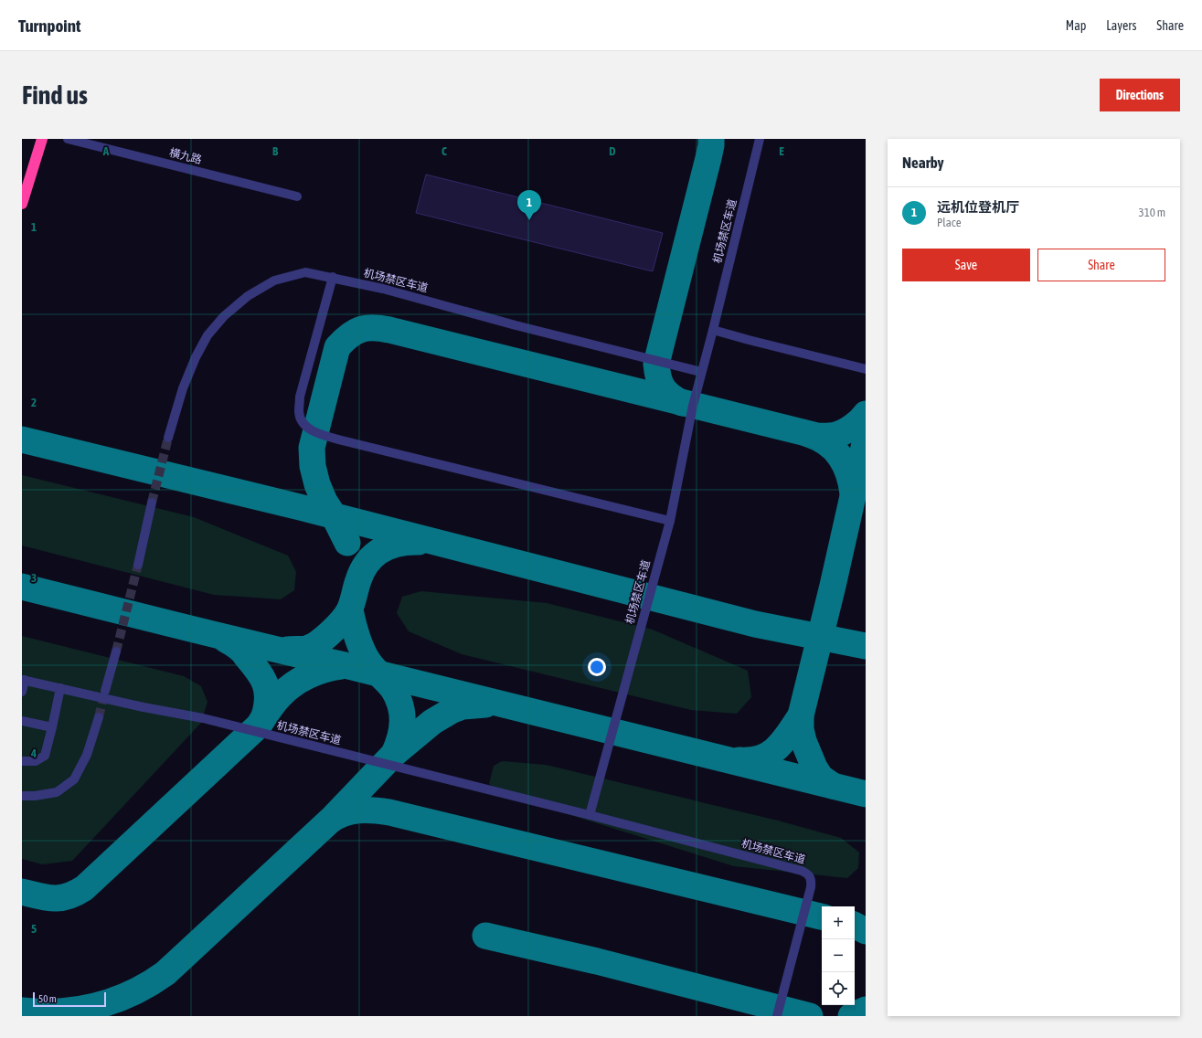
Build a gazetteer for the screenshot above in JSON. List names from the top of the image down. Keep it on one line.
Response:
{"streets":{"lane":["横九路","机场禁区车道"]},"scale_bar":"50 m","page":{"header":"Turnpoint","nav":["Map","Layers","Share"],"buttons":["Directions",["Save","Share"]],"title":"Find us","heading":"Nearby","list":[{"mark":"1","name":"远机位登机厅","note":"Place","value":"310 m"}],"pins":"1","map_buttons":["+","−"],"scale":"50 m"},"grid":{"columns":["A","B","C","D","E"],"rows":["1","2","3","4","5"]}}
